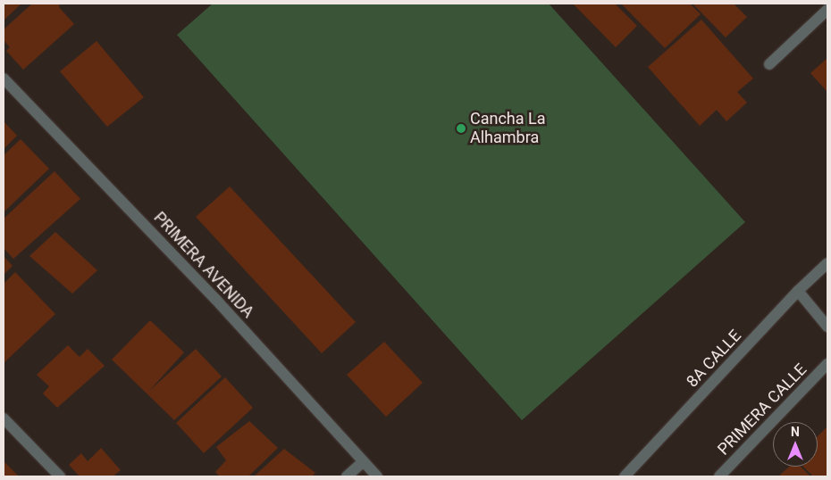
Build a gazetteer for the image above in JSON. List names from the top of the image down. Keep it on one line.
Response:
{"streets":{"street":["PRIMERA AVENIDA","8A CALLE","PRIMERA CALLE"]},"places":["Cancha La Alhambra"],"north":"top"}
